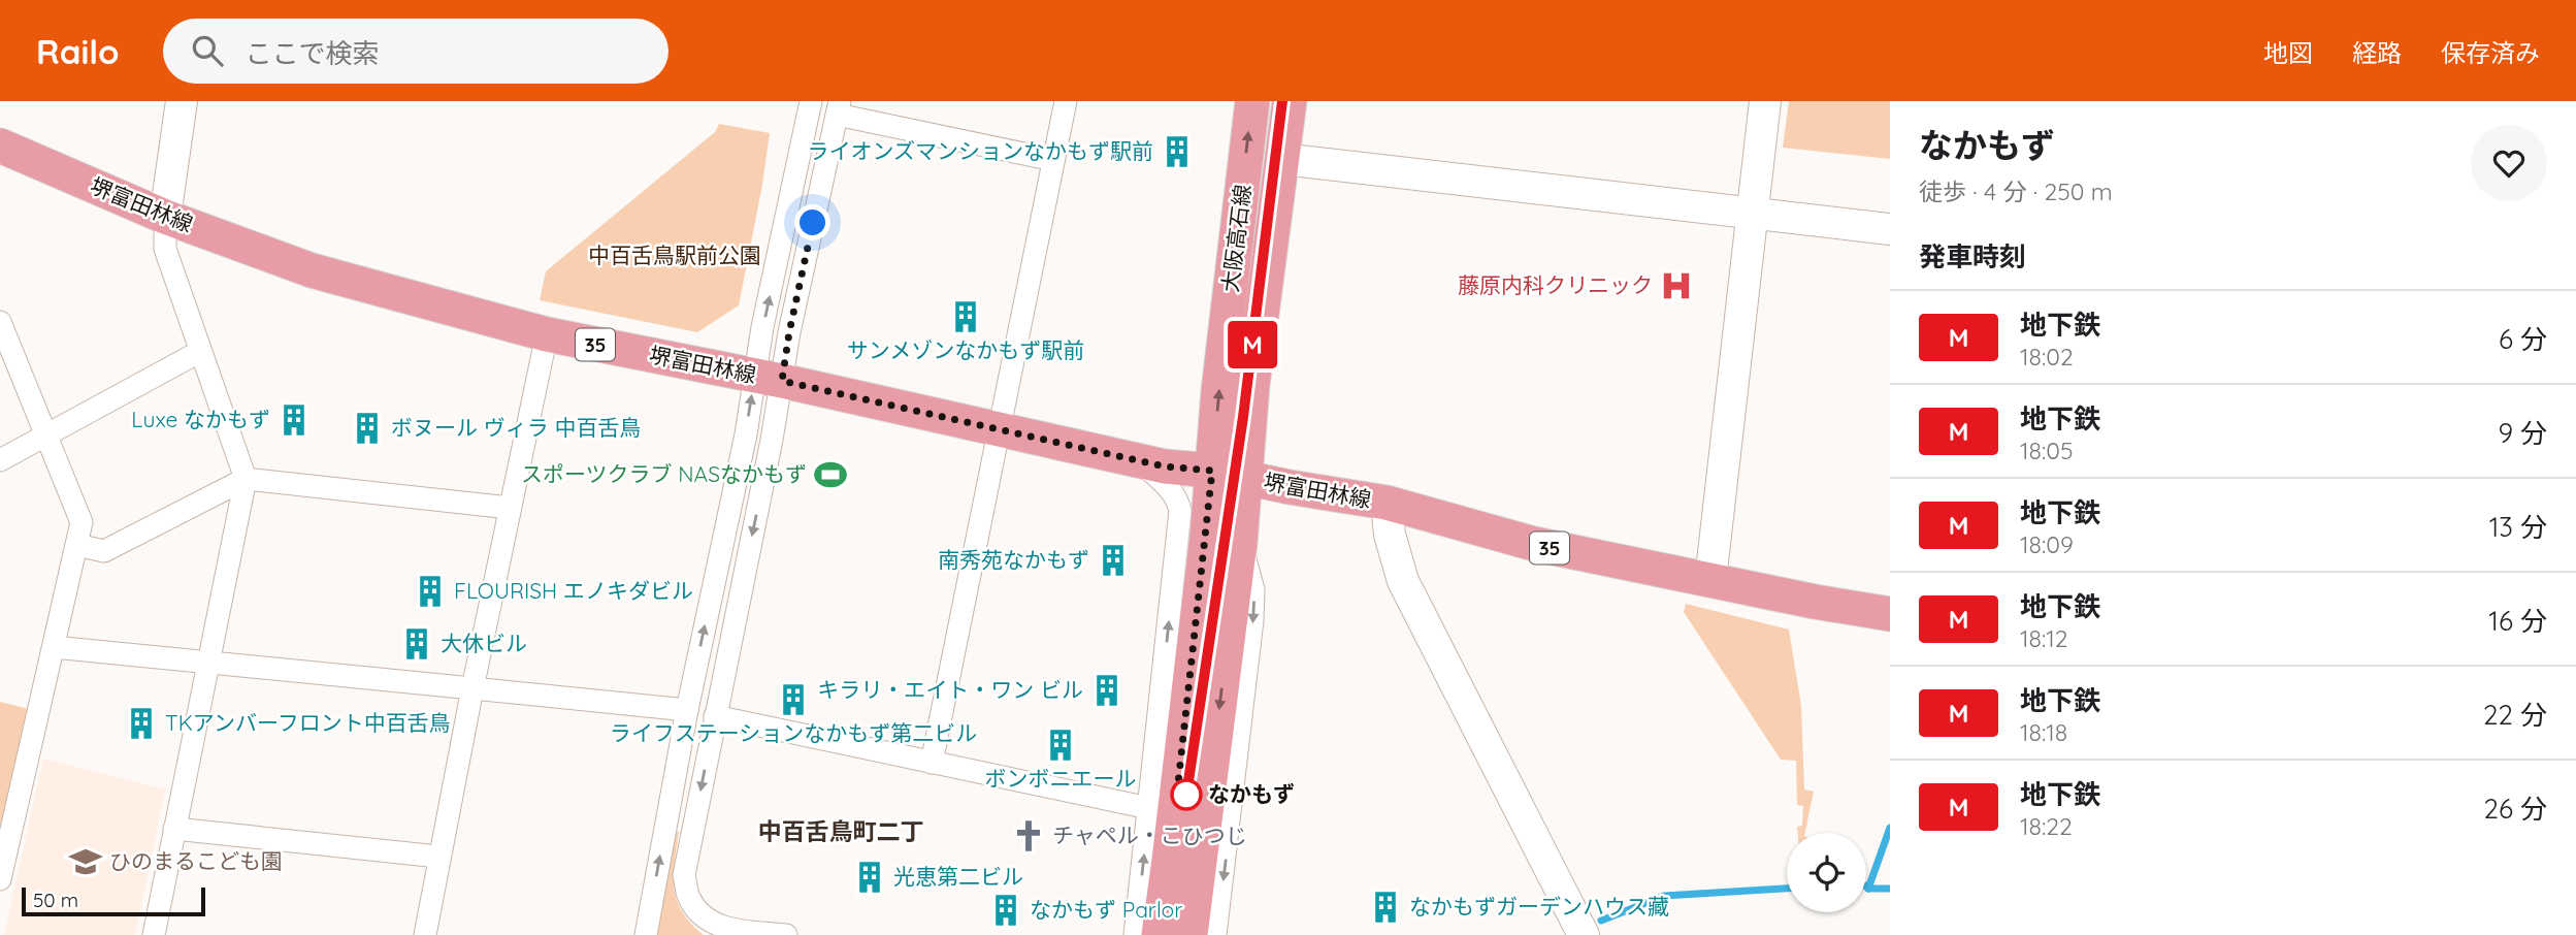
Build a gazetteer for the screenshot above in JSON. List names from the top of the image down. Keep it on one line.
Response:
{"streets":{"main road":["堺富田林線","大阪高石線","35"]},"crossings":[["堺富田林線","大阪高石線"]],"districts":["中百舌鳥町二丁"],"parks":["中百舌鳥駅前公園"],"places":{"building":["ライオンズマンションなかもず駅前","サンメゾンなかもず駅前","Luxe なかもず","ボヌール ヴィラ 中百舌鳥","南秀苑なかもず","FLOURISH エノキダビル","大休ビル","キラリ・エイト・ワン ビル","ライフステーションなかもず第二ビル","TKアンバーフロント中百舌鳥","ボンボニエール","光恵第二ビル","なかもずガーデンハウス藏","なかもず Parlor"],"hospital":["藤原内科クリニック"],"sports":["スポーツクラブ NASなかもず"],"other":["なかもず"],"church":["チャペル・こひつじ"],"school or university":["ひのまるこども園"]},"lines":["metro line M"],"scale_bar":"50 m","page":{"header":"Railo","search":"ここで検索","nav":["地図","経路","保存済み"],"on_map":"M","heading":[["なかもず","徒歩 · 4 分 · 250 m"],"発車時刻"],"list":[{"mark":"M","name":"地下鉄","note":"18:02","value":"6 分"},{"mark":"M","name":"地下鉄","note":"18:05","value":"9 分"},{"mark":"M","name":"地下鉄","note":"18:09","value":"13 分"},{"mark":"M","name":"地下鉄","note":"18:12","value":"16 分"},{"mark":"M","name":"地下鉄","note":"18:18","value":"22 分"},{"mark":"M","name":"地下鉄","note":"18:22","value":"26 分"}],"scale":"50 m"}}
